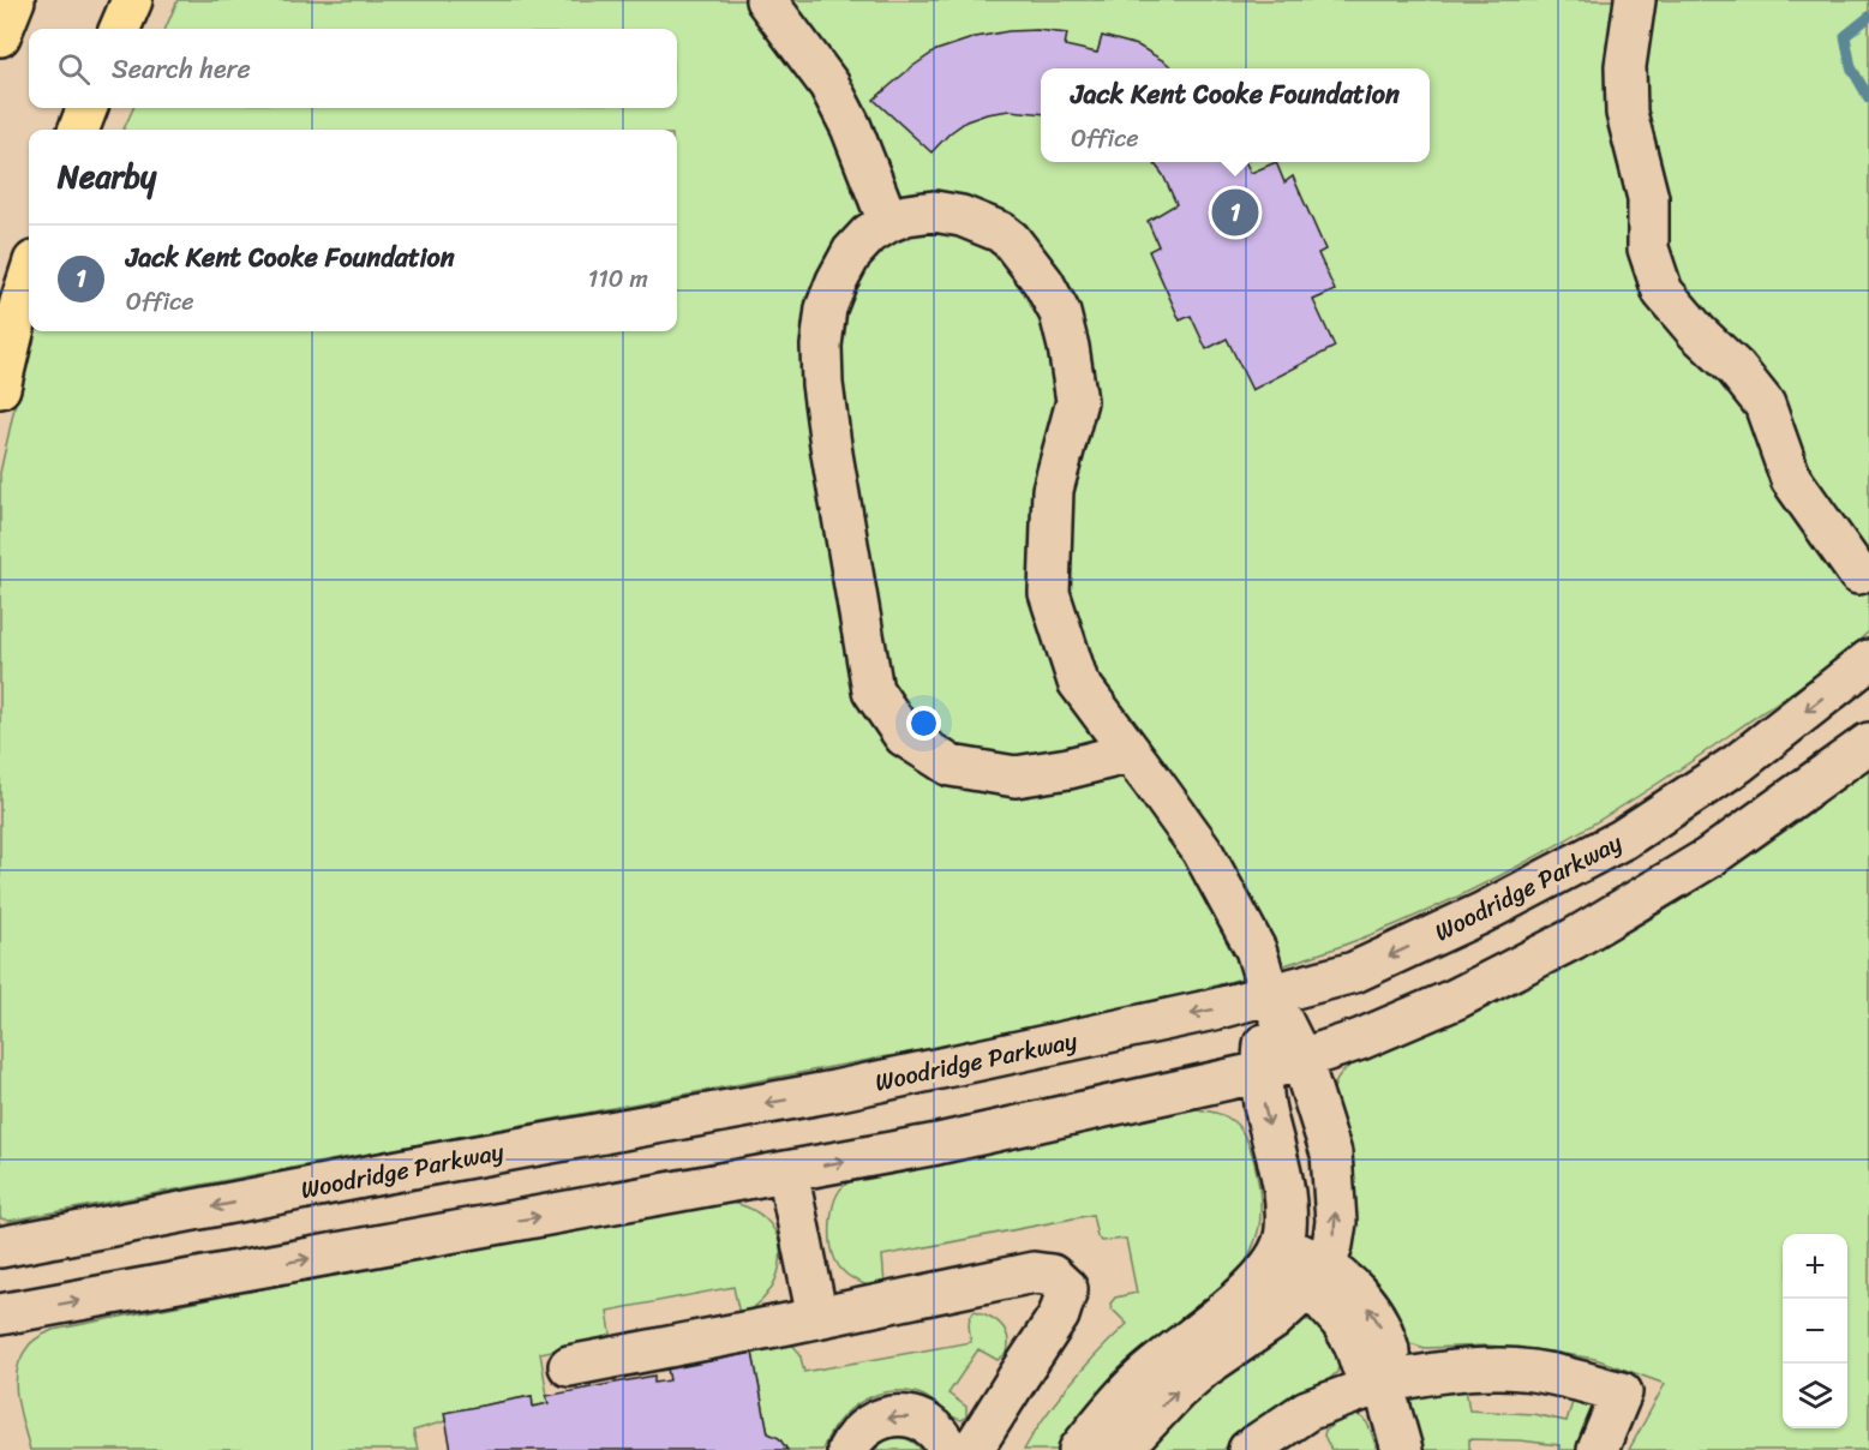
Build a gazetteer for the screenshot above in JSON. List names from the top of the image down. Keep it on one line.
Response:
{"streets":{"street":["Woodridge Parkway"]},"page":{"search":"Search here","popup":["Jack Kent Cooke Foundation","Office"],"heading":"Nearby","pins":"1","list":[{"mark":"1","name":"Jack Kent Cooke Foundation","note":"Office","value":"110 m"}],"map_buttons":["+","−"]}}
